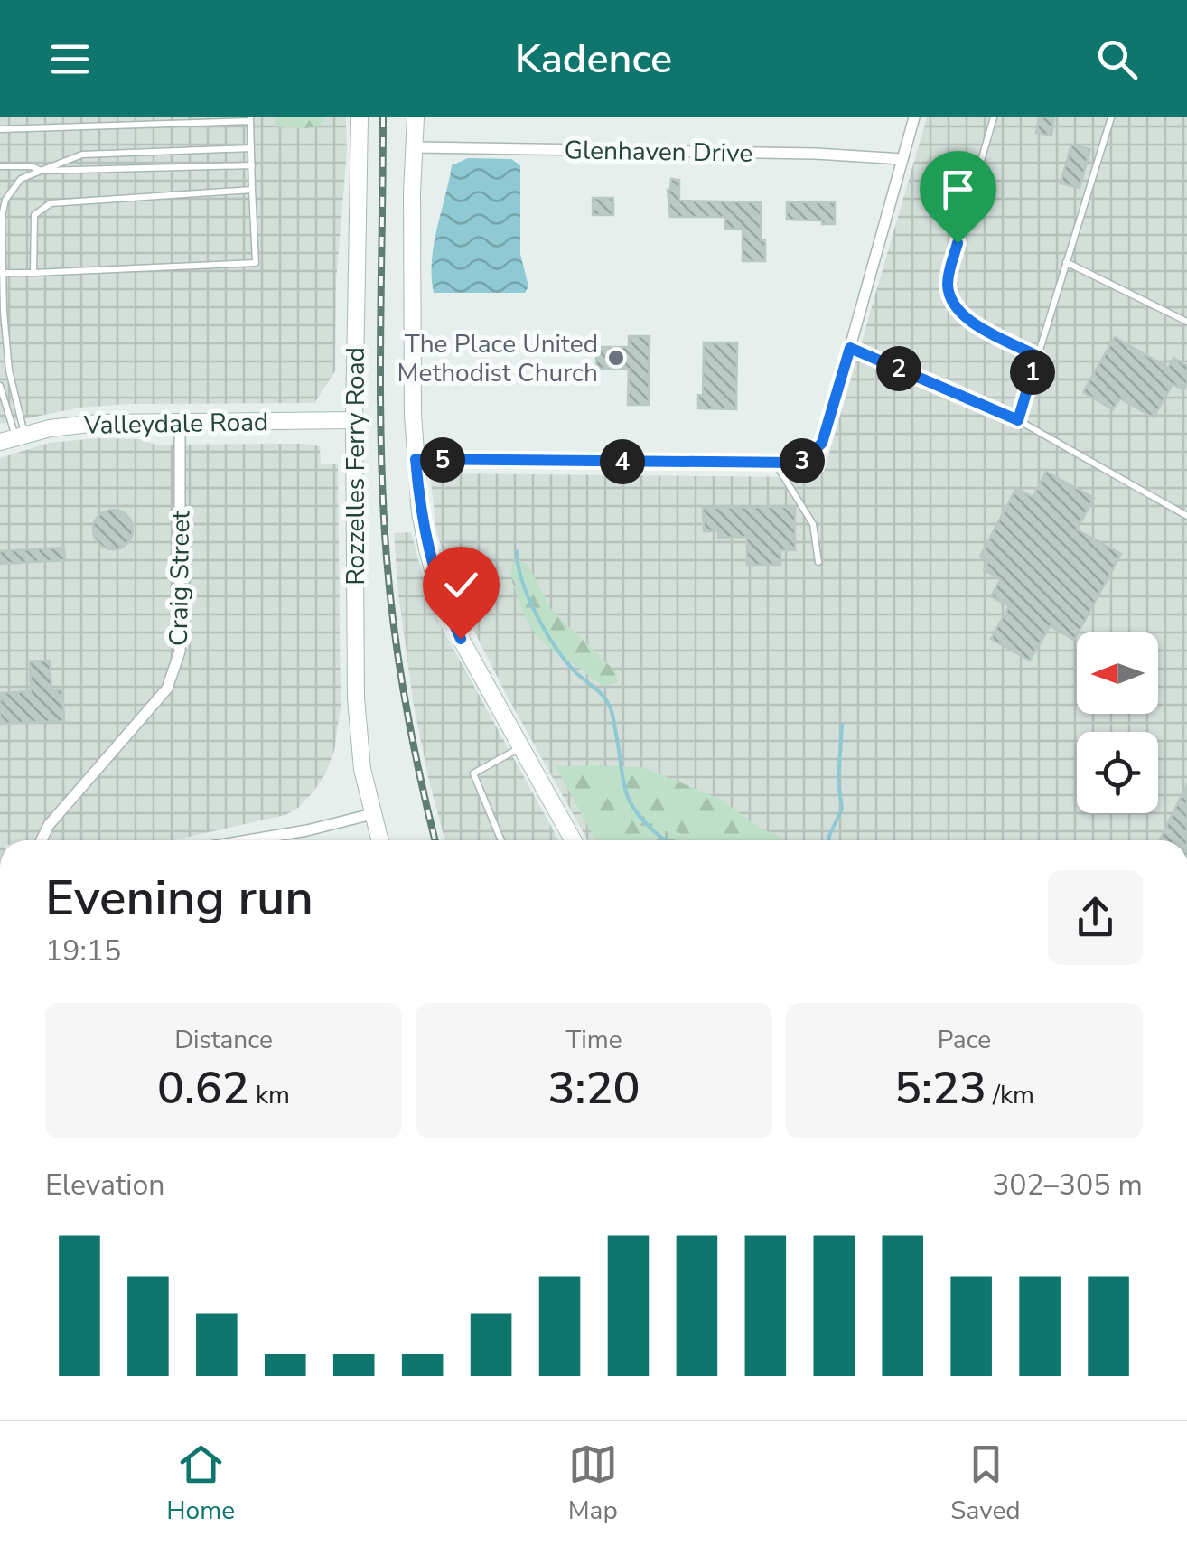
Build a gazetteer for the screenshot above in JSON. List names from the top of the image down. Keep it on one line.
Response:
{"streets":{"street":["Glenhaven Drive","Valleydale Road","Rozzelles Ferry Road","Craig Street"]},"crossings":[["Valleydale Road","Rozzelles Ferry Road"],["Valleydale Road","Craig Street"]],"places":["The Place United Methodist Church"],"north":"left","page":{"header":"Kadence","pins":["2","1","5","3","4"],"heading":["Evening run","19:15"],"stats":[["Distance","0.62 km"],["Time","3:20"],["Pace","5:23 /km"]],"chart":["Elevation","302–305 m"],"tabs":["Home","Map","Saved"]}}
